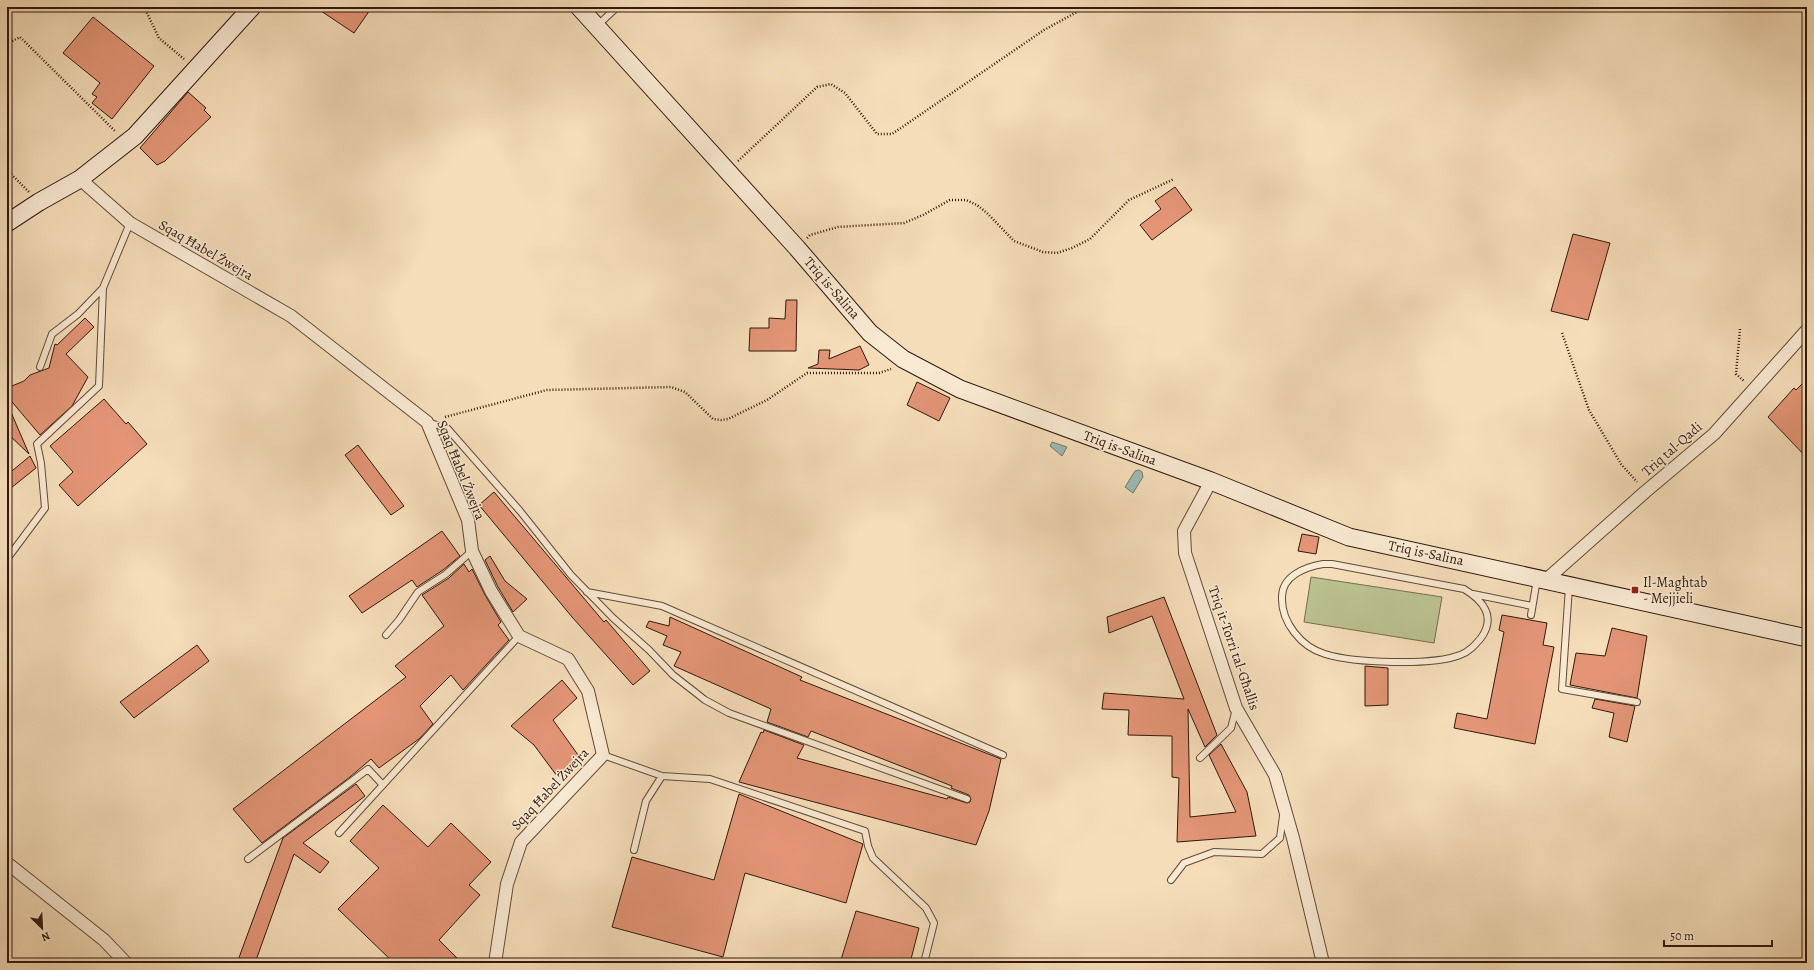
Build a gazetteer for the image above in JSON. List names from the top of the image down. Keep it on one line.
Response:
{"streets":{"main road":["Triq is-Salina"],"street":["Sqaq Ħabel Żwejra","Triq tal-Qadi","Triq it-Torri tal-Għallis"]},"crossings":[["Triq is-Salina","Triq tal-Qadi"],["Triq is-Salina","Triq it-Torri tal-Għallis"]],"places":{"transit":["Il-Magħtab - Mejjieli"]},"scale_bar":"50 m","north":"bottom right"}
